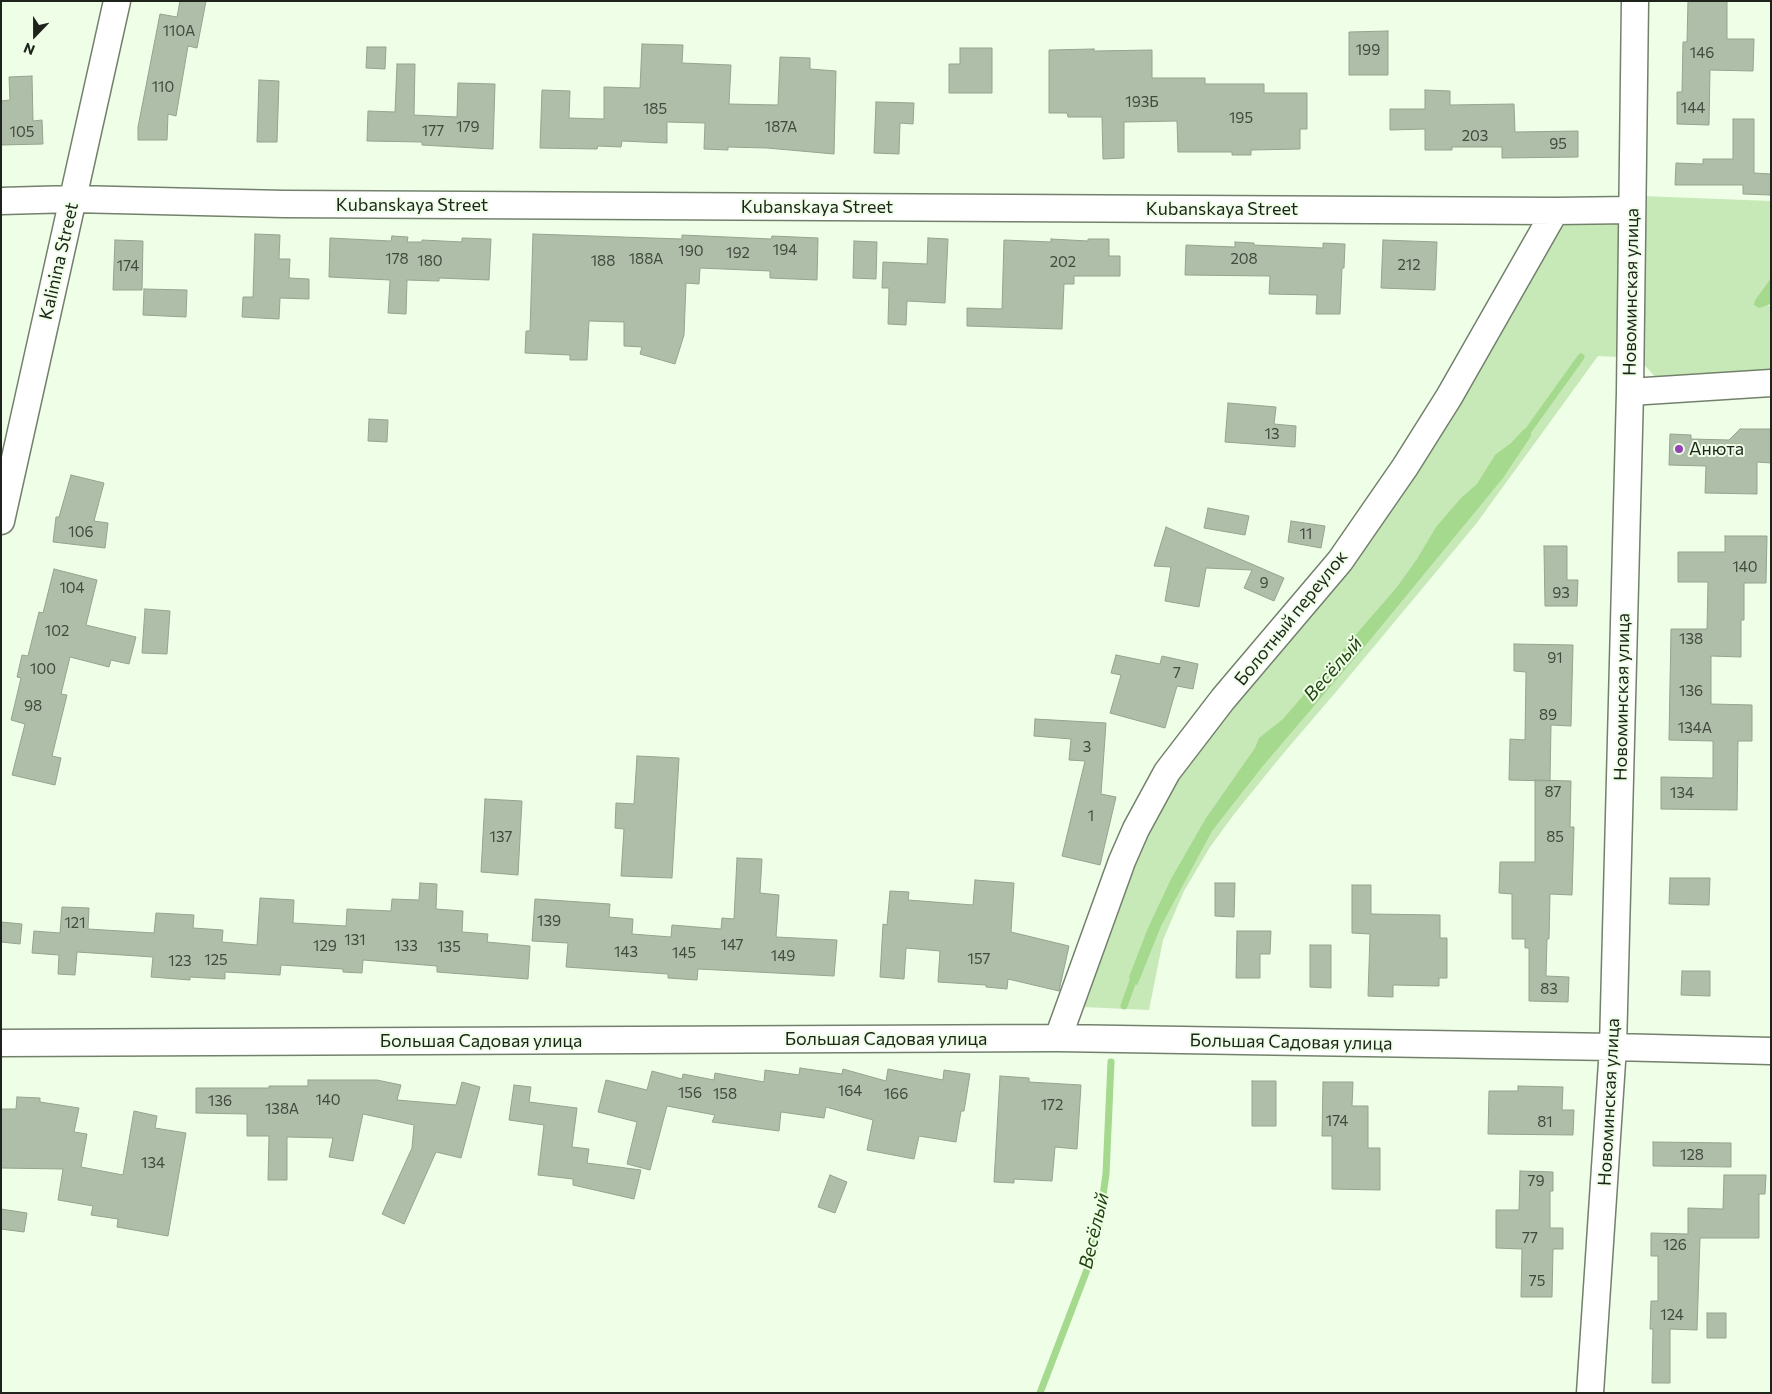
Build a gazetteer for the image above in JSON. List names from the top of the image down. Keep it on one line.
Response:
{"streets":{"street":["Kubanskaya Street","Kalinina Street","Новоминская улица","Болотный переулок","Большая Садовая улица"]},"crossings":[["Kubanskaya Street","Kalinina Street"],["Kubanskaya Street","Новоминская улица"],["Kubanskaya Street","Болотный переулок"],["Новоминская улица","Большая Садовая улица"],["Болотный переулок","Большая Садовая улица"]],"water":["Весёлый"],"places":["Анюта"],"house_numbers":["110А","199","146","110","193Б","144","185","195","179","187А","177","105","203","95","194","190","192","178","188А","208","180","188","202","212","174","13","106","11","140","9","104","93","102","138","91","100","7","136","98","89","134А","3","87","134","1","137","85","139","121","131","147","129","133","135","143","145","149","157","125","123","83","164","156","158","166","140","136","172","138А","174","81","128","134","79","77","126","75","124"],"north":"bottom"}
